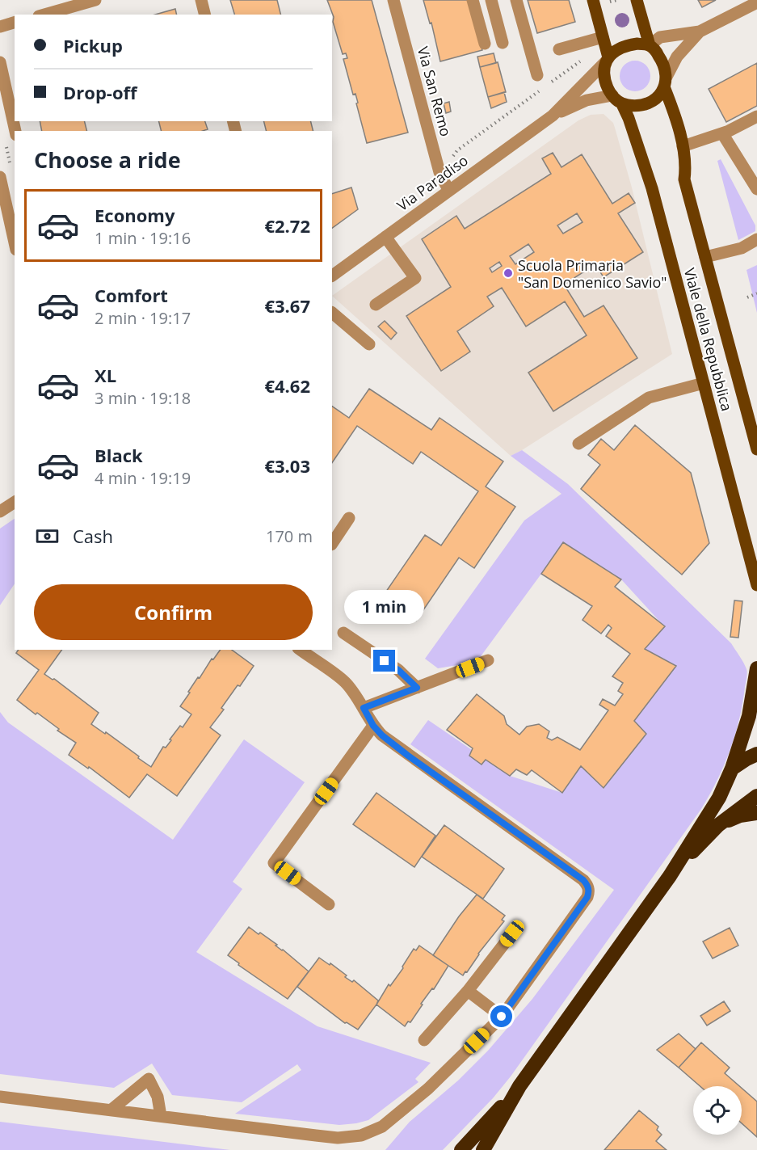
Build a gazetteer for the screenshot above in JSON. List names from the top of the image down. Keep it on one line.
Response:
{"streets":{"main road":["Viale della Repubblica"],"street":["Via San Remo","Via Paradiso"]},"crossings":[["Via San Remo","Via Paradiso"],["Via Paradiso","Viale della Repubblica"]],"places":["Scuola Primaria \"San Domenico Savio\""],"page":{"banner":["Pickup","Drop-off"],"heading":"Choose a ride","list":[{"name":"Economy","note":"1 min · 19:16","value":"€2.72"},{"name":"Comfort","note":"2 min · 19:17","value":"€3.67"},{"name":"XL","note":"3 min · 19:18","value":"€4.62"},{"name":"Black","note":"4 min · 19:19","value":"€3.03"}],"pay":["Cash","170 m"],"buttons":"Confirm","bubble":"1 min"}}
